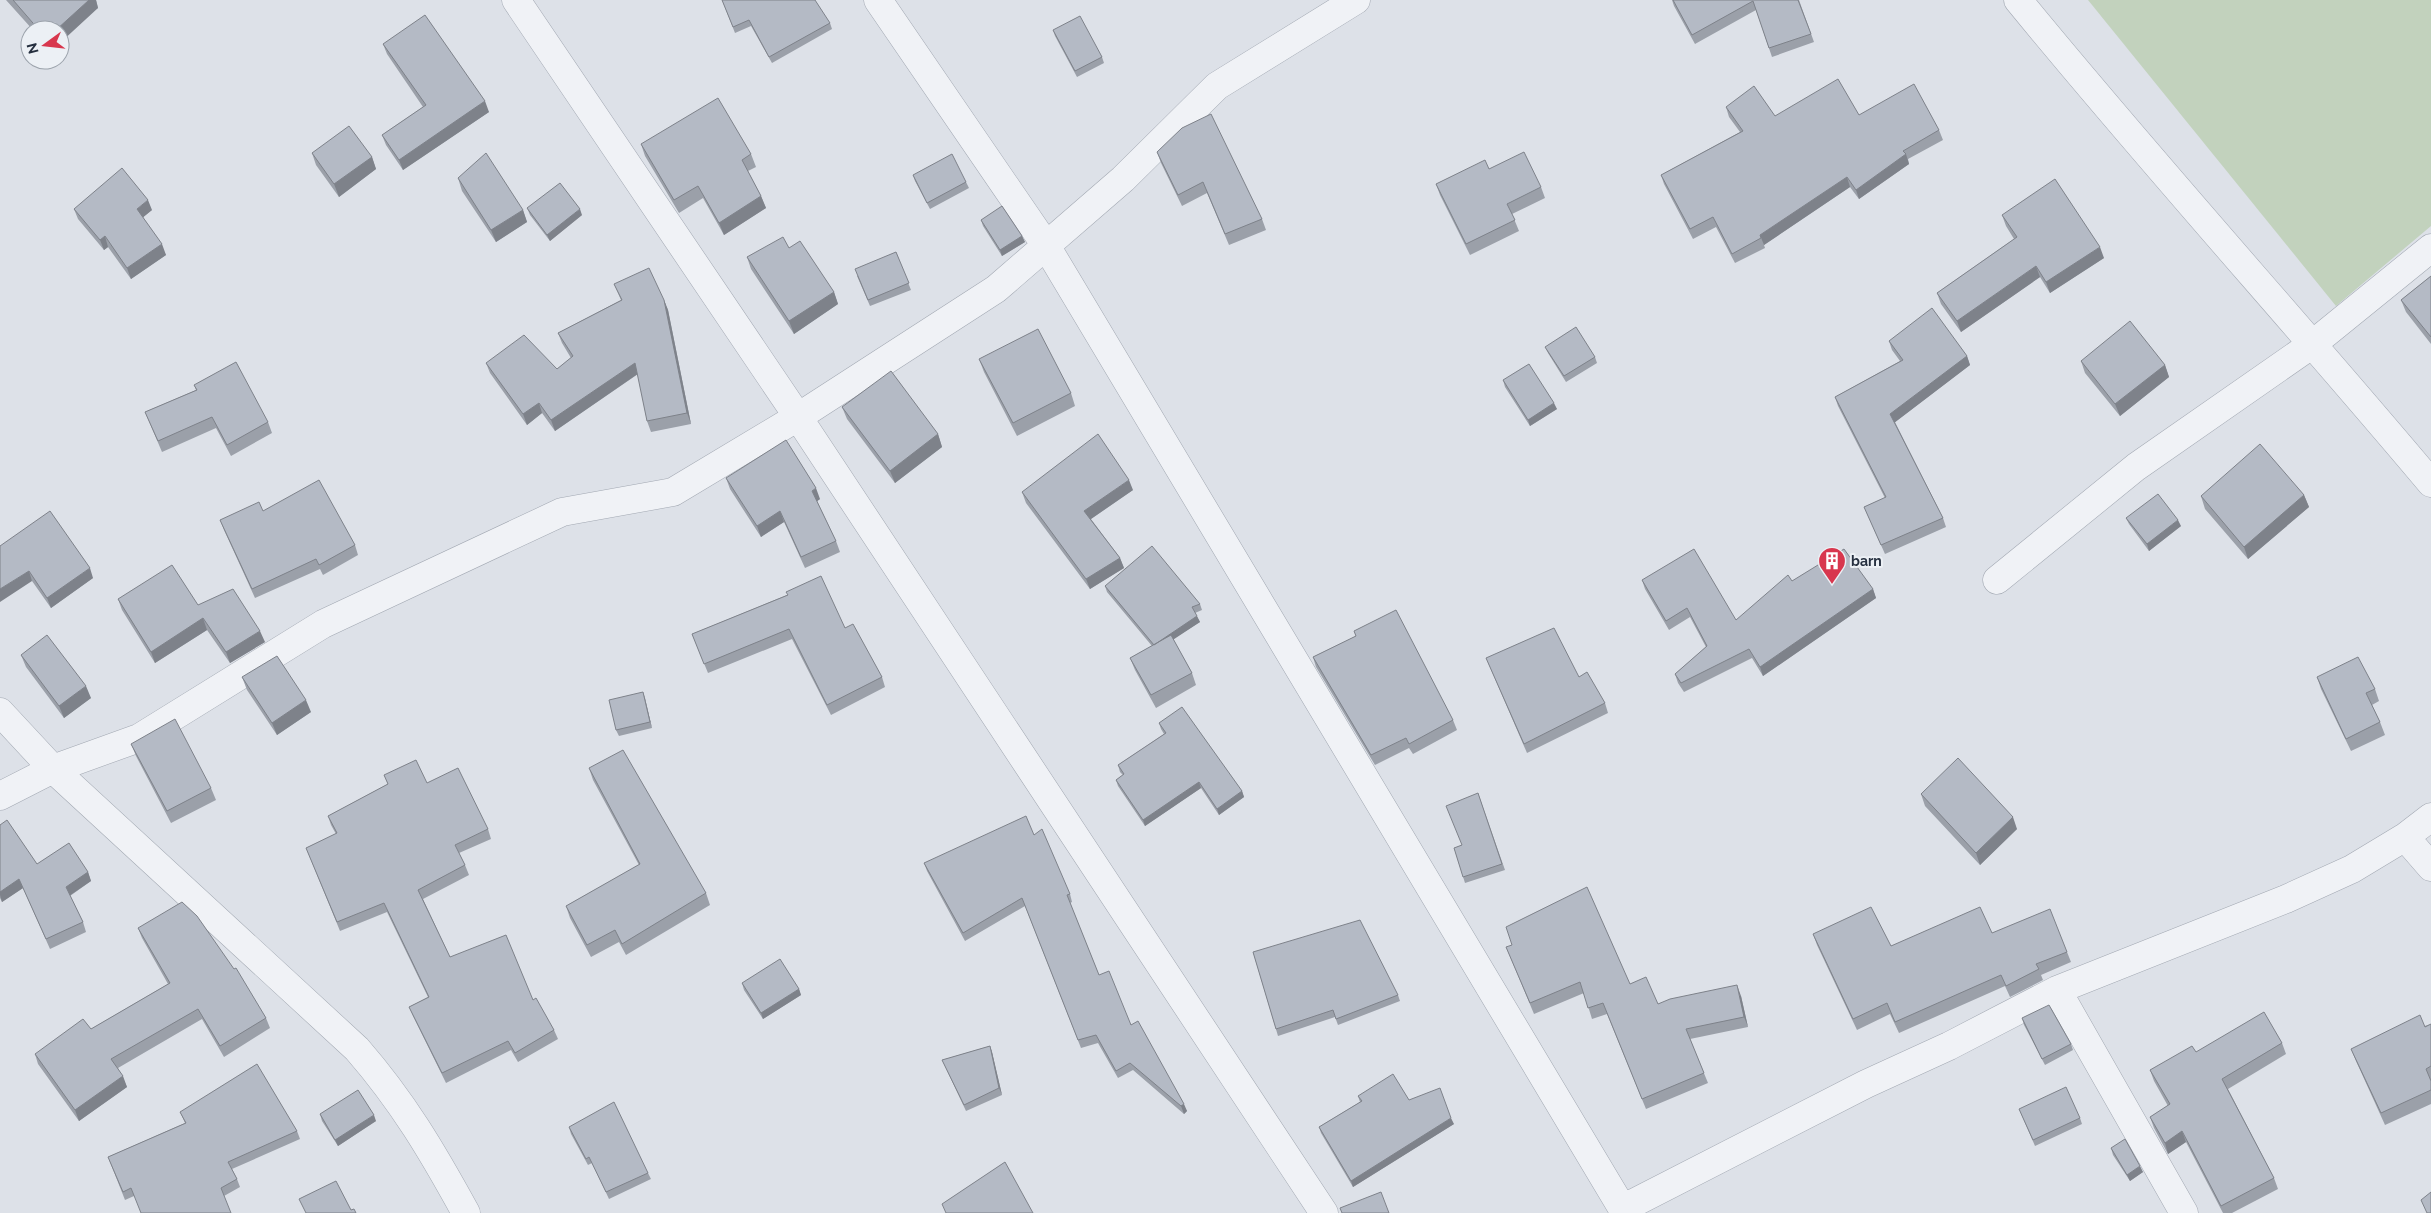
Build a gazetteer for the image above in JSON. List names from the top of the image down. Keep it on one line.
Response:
{"places":{"building":["barn"]},"north":"left"}
